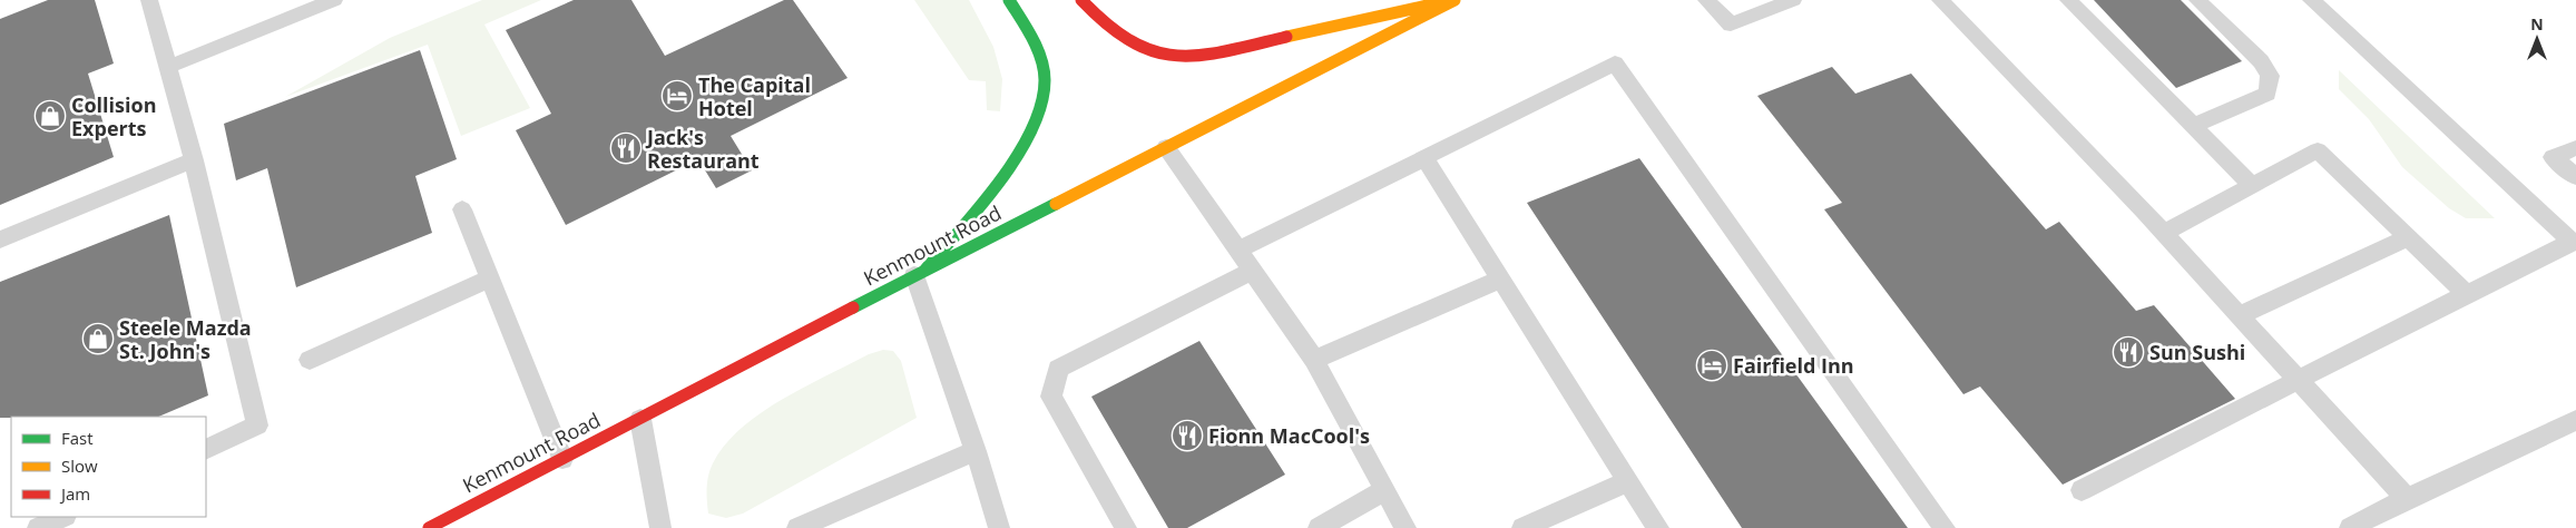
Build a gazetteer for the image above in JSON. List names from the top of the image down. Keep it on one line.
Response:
{"streets":{"main road":["Kenmount Road"]},"places":{"hotel":["The Capital Hotel","Fairfield Inn"],"shop":["Collision Experts","Steele Mazda St. John's"],"restaurant":["Jack's Restaurant","Sun Sushi","Fionn MacCool's"]},"legend":["Fast","Slow","Jam"],"north":"top"}
